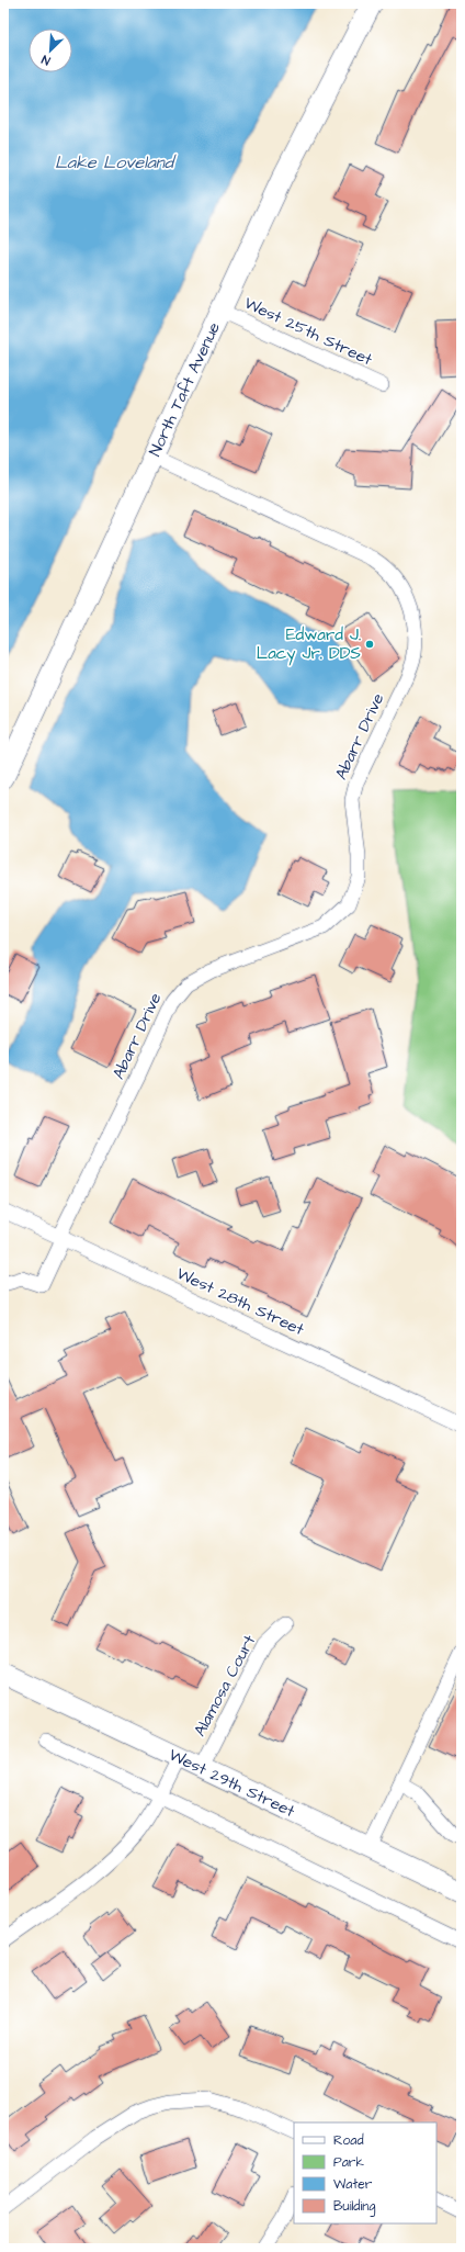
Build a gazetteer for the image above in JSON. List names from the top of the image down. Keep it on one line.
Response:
{"streets":{"main road":["North Taft Avenue","West 29th Street"],"street":["West 25th Street","Abarr Drive","West 28th Street","Alamosa Court"]},"crossings":[["West 25th Street","North Taft Avenue"],["North Taft Avenue","Abarr Drive"],["Abarr Drive","West 28th Street"],["Alamosa Court","West 29th Street"]],"water":["Lake Loveland"],"places":["Edward J. Lacy Jr. DDS"],"legend":["Road","Park","Water","Building"],"north":"bottom left"}
